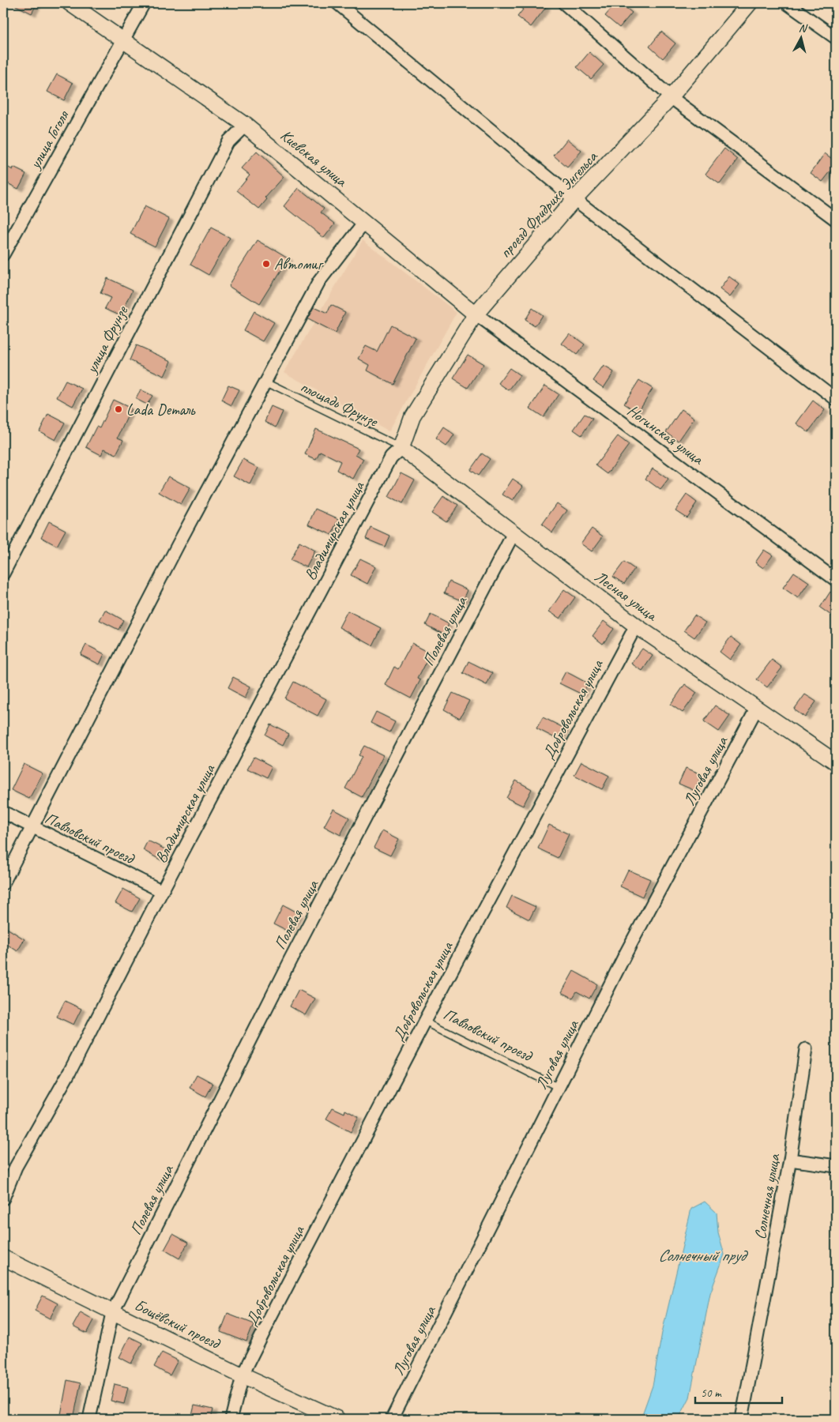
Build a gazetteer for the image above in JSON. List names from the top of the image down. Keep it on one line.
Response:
{"streets":{"street":["улица Гоголя","Киевская улица","проезд Фридриха Энгельса","улица Фрунзе","Ногинская улица","Владимирская улица","Лесная улица","Полевая улица","Добровольская улица","Луговая улица","Павловский проезд","Солнечная улица","Бощёвский проезд"],"lane":["площадь Фрунзе"]},"crossings":[["улица Гоголя","Киевская улица"],["Киевская улица","проезд Фридриха Энгельса"],["Киевская улица","улица Фрунзе"],["Киевская улица","Ногинская улица"],["проезд Фридриха Энгельса","площадь Фрунзе"],["проезд Фридриха Энгельса","Ногинская улица"],["проезд Фридриха Энгельса","Владимирская улица"],["проезд Фридриха Энгельса","Лесная улица"],["площадь Фрунзе","Владимирская улица"],["площадь Фрунзе","Лесная улица"],["Владимирская улица","Лесная улица"],["Владимирская улица","Павловский проезд"],["Лесная улица","Полевая улица"],["Лесная улица","Добровольская улица"],["Лесная улица","Луговая улица"],["Полевая улица","Бощёвский проезд"],["Добровольская улица","Павловский проезд"],["Добровольская улица","Бощёвский проезд"],["Луговая улица","Павловский проезд"]],"water":["Солнечный пруд"],"places":["Автомиг","Lada Dеталь"],"scale_bar":"50 m","north":"top"}
